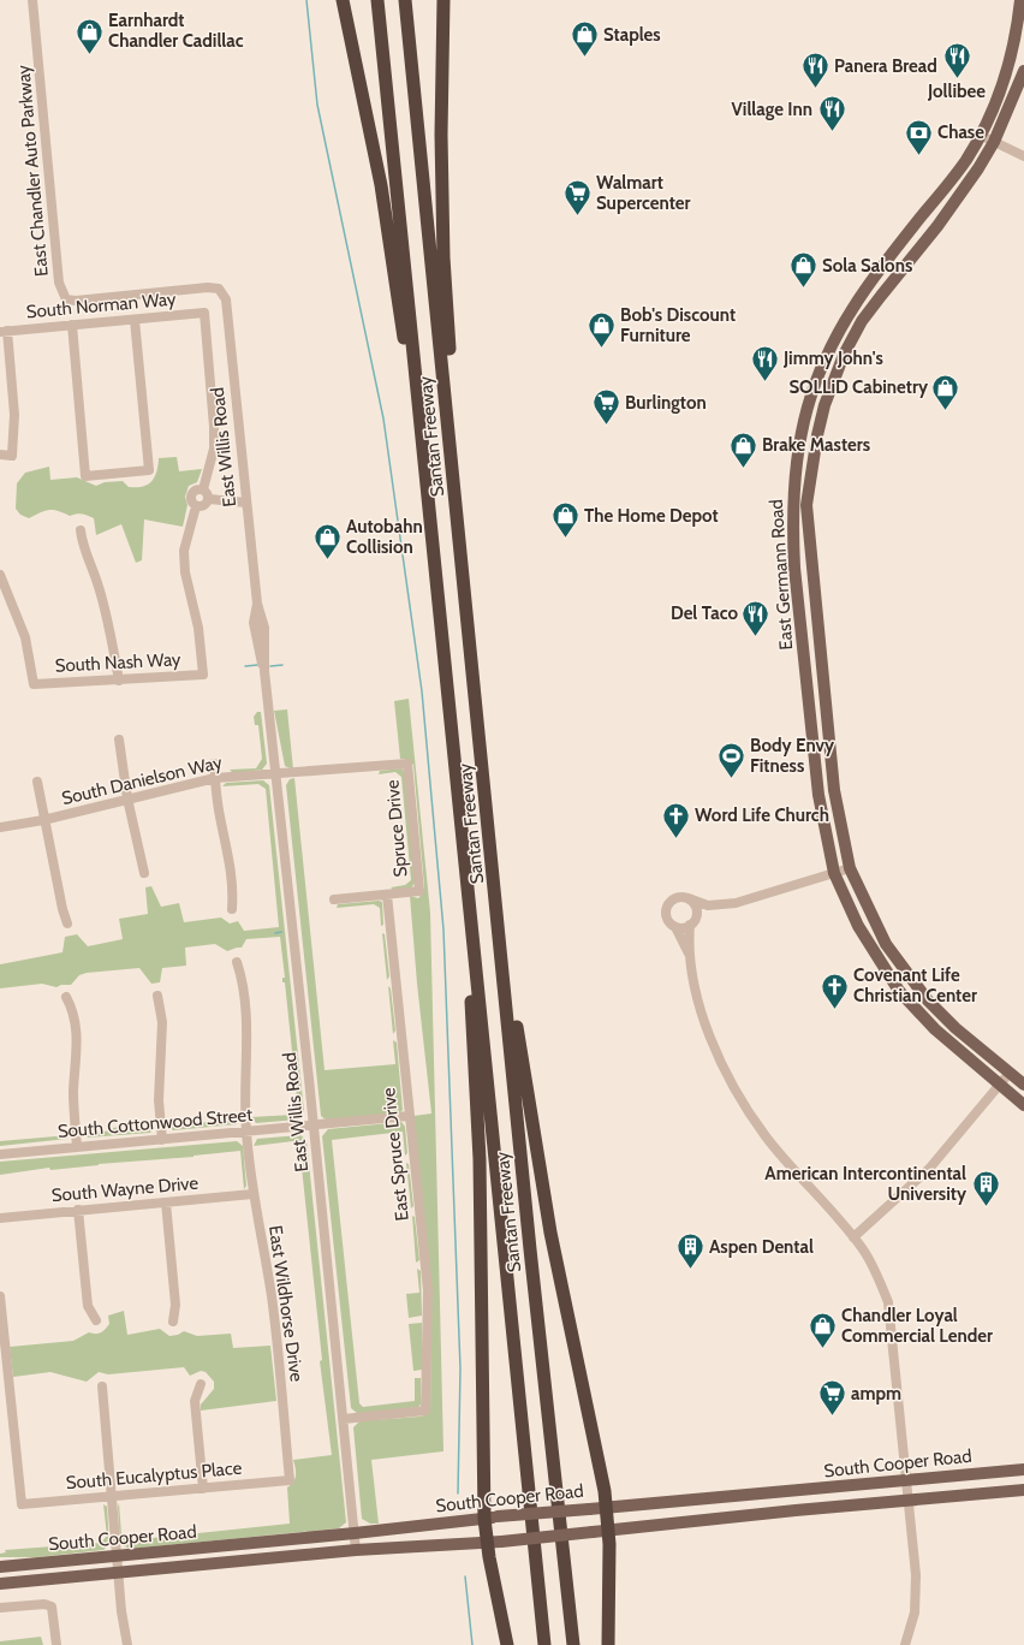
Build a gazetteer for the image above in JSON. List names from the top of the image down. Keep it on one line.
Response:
{"streets":{"highway":["Santan Freeway"],"main road":["East Germann Road","South Cooper Road"],"street":["East Chandler Auto Parkway","South Norman Way","East Willis Road","South Nash Way","South Danielson Way","Spruce Drive","South Cottonwood Street","East Spruce Drive","South Wayne Drive","East Wildhorse Drive","South Eucalyptus Place"]},"crossings":[["East Chandler Auto Parkway","East Willis Road"],["South Norman Way","South Nash Way"],["East Willis Road","South Danielson Way"],["East Willis Road","South Cottonwood Street"],["East Willis Road","East Spruce Drive"],["East Willis Road","South Cooper Road"],["South Danielson Way","Spruce Drive"],["Spruce Drive","East Spruce Drive"],["South Cottonwood Street","East Spruce Drive"],["South Cottonwood Street","East Wildhorse Drive"],["South Wayne Drive","East Wildhorse Drive"],["East Wildhorse Drive","South Eucalyptus Place"]],"places":{"shop":["Earnhardt Chandler Cadillac","Staples","Sola Salons","Bob's Discount Furniture","SOLLiD Cabinetry","Brake Masters","The Home Depot","Autobahn Collision","Chandler Loyal Commercial Lender"],"restaurant":["Jollibee","Panera Bread","Village Inn","Jimmy John's","Del Taco"],"bank":["Chase"],"supermarket":["Walmart Supercenter","Burlington","ampm"],"sports":["Body Envy Fitness"],"church":["Word Life Church","Covenant Life Christian Center"],"building":["American Intercontinental University","Aspen Dental"]}}
